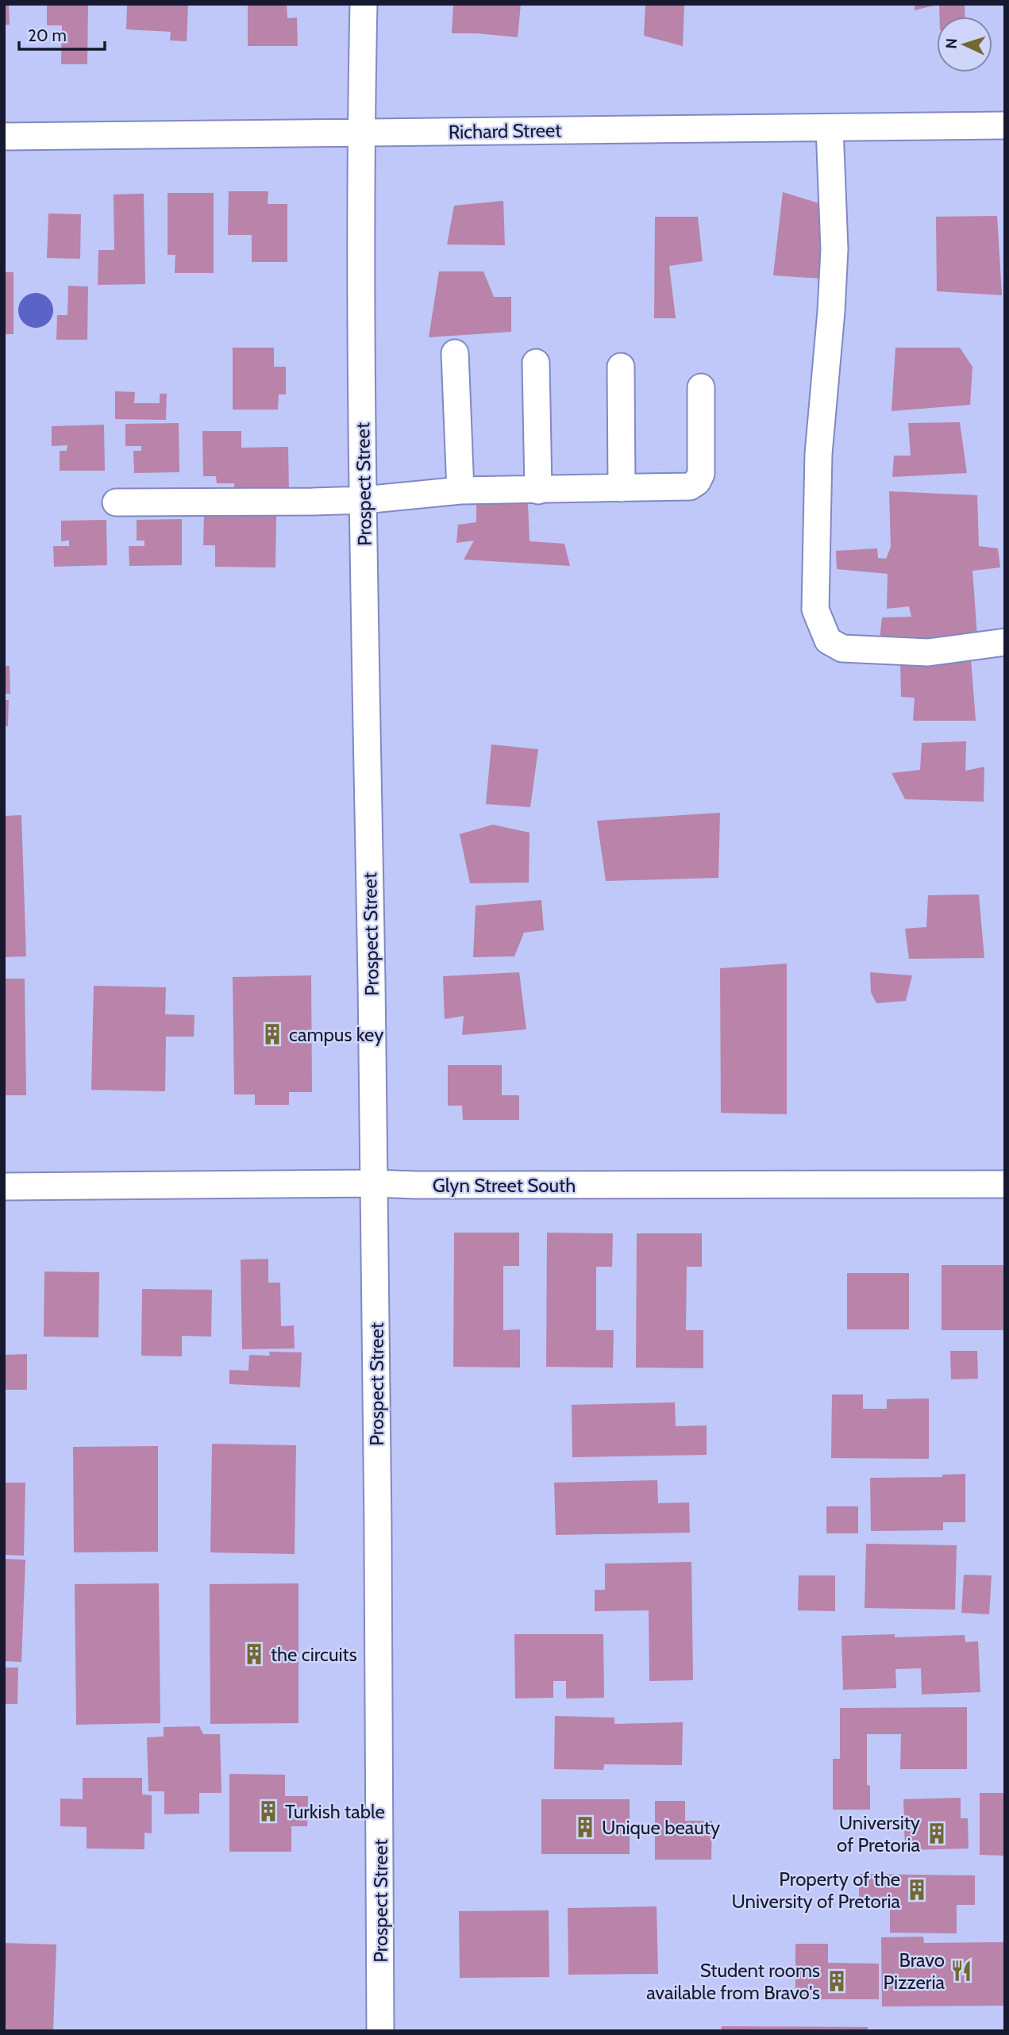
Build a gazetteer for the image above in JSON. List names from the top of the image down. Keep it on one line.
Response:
{"streets":{"street":["Richard Street","Prospect Street","Glyn Street South"]},"crossings":[["Richard Street","Prospect Street"],["Prospect Street","Glyn Street South"]],"places":{"building":["campus key","the circuits","Turkish table","Unique beauty","University of Pretoria","Property of the University of Pretoria","Student rooms available from Bravo's"],"restaurant":["Bravo Pizzeria"]},"scale_bar":"20 m","north":"left"}
